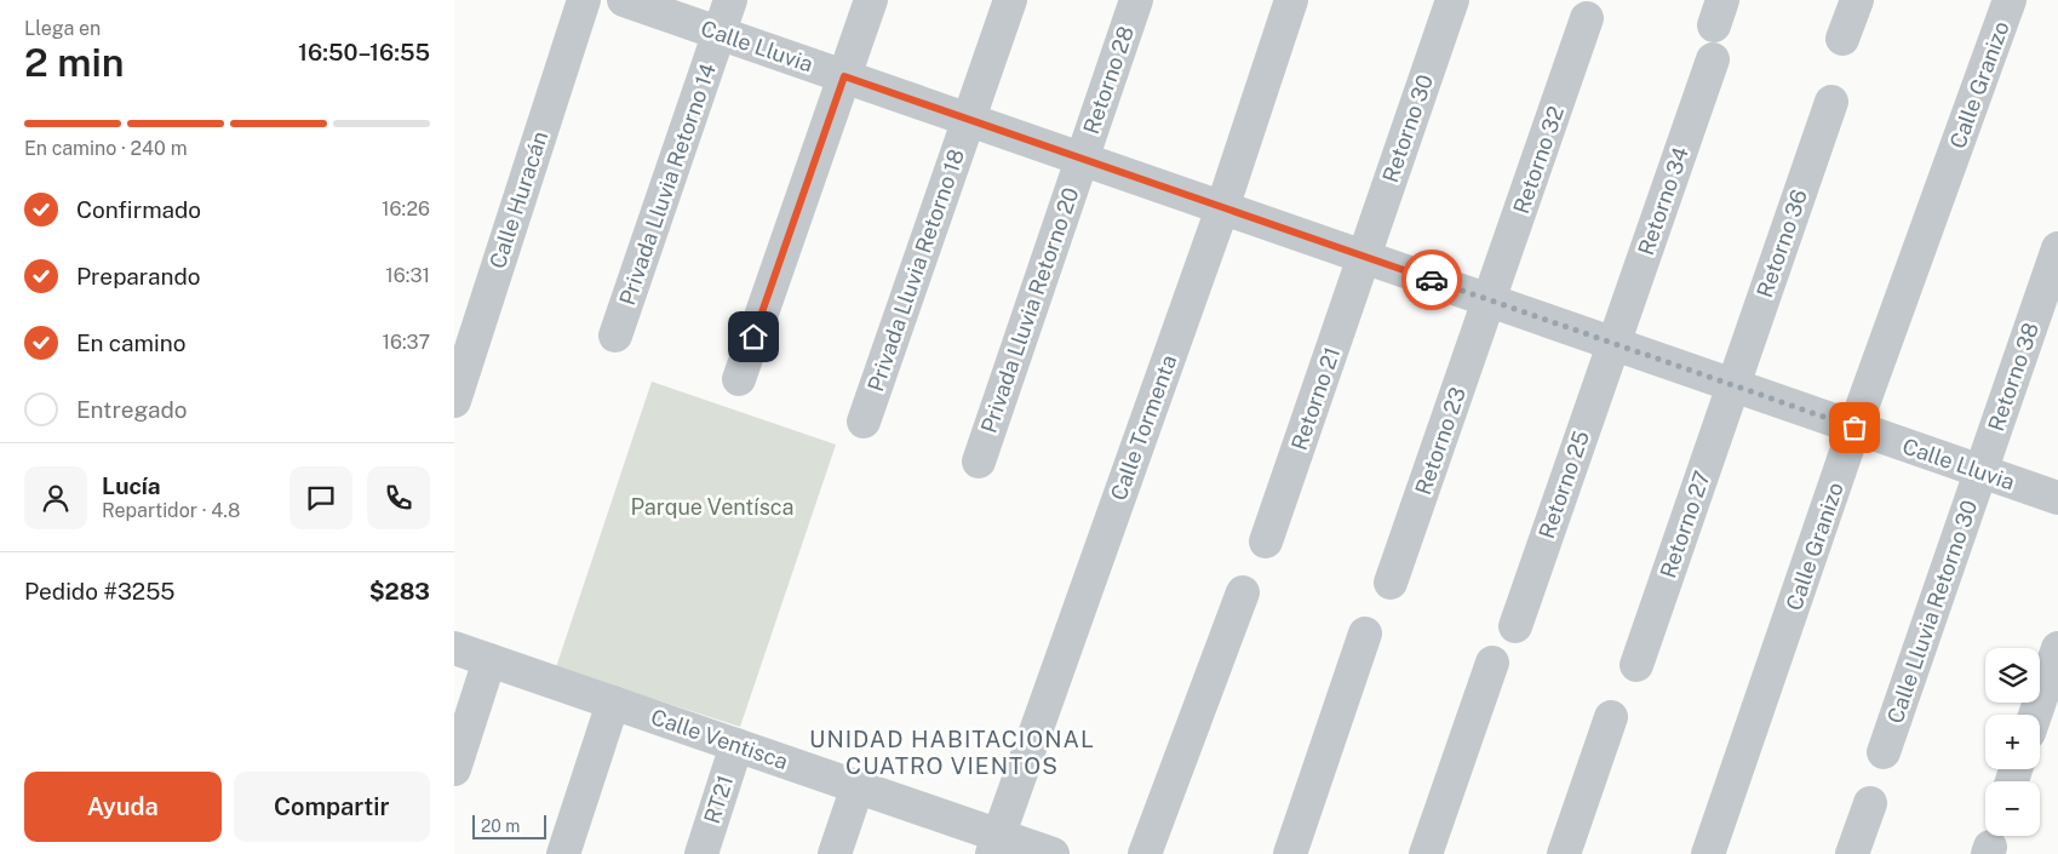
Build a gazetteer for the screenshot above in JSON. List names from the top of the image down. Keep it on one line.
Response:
{"streets":{"street":["Calle Lluvia","Retorno 28","Calle Granizo","Retorno 30","Retorno 32","Privada Lluvia Retorno 14","Calle Huracán","Retorno 34","Retorno 36","Privada Lluvia Retorno 18","Privada Lluvia Retorno 20","Retorno 38","Retorno 21","Calle Tormenta","Retorno 23","Retorno 25","Retorno 27","Calle Lluvia Retorno 30","Calle Ventisca","RT21"]},"crossings":[["Calle Lluvia","Retorno 28"],["Calle Lluvia","Calle Granizo"],["Calle Lluvia","Retorno 30"],["Calle Lluvia","Retorno 32"],["Calle Lluvia","Privada Lluvia Retorno 14"],["Calle Lluvia","Retorno 34"],["Calle Lluvia","Retorno 36"],["Calle Lluvia","Privada Lluvia Retorno 18"],["Calle Lluvia","Privada Lluvia Retorno 20"],["Calle Lluvia","Retorno 38"],["Calle Lluvia","Retorno 21"],["Calle Lluvia","Calle Tormenta"],["Calle Lluvia","Retorno 23"],["Calle Lluvia","Retorno 25"],["Calle Lluvia","Retorno 27"],["Calle Lluvia","Calle Lluvia Retorno 30"],["Retorno 28","Privada Lluvia Retorno 20"],["Retorno 30","Retorno 21"],["Retorno 32","Retorno 23"],["Retorno 34","Retorno 25"],["Retorno 36","Retorno 27"],["Retorno 38","Calle Lluvia Retorno 30"],["Calle Tormenta","Calle Ventisca"],["Calle Ventisca","RT21"]],"districts":["UNIDAD HABITACIONAL CUATRO VIENTOS"],"parks":["Parque Ventísca"],"scale_bar":"20 m","page":{"heading":["2 min","Llega en","16:50–16:55"],"panel":["Lucía","Repartidor · 4.8","Pedido #3255","$283"],"bar":"En camino · 240 m","list":[["Confirmado","16:26"],["Preparando","16:31"],["En camino","16:37"],"Entregado"],"map_buttons":["+","−"],"buttons":["Ayuda","Compartir"],"scale":"20 m"}}
